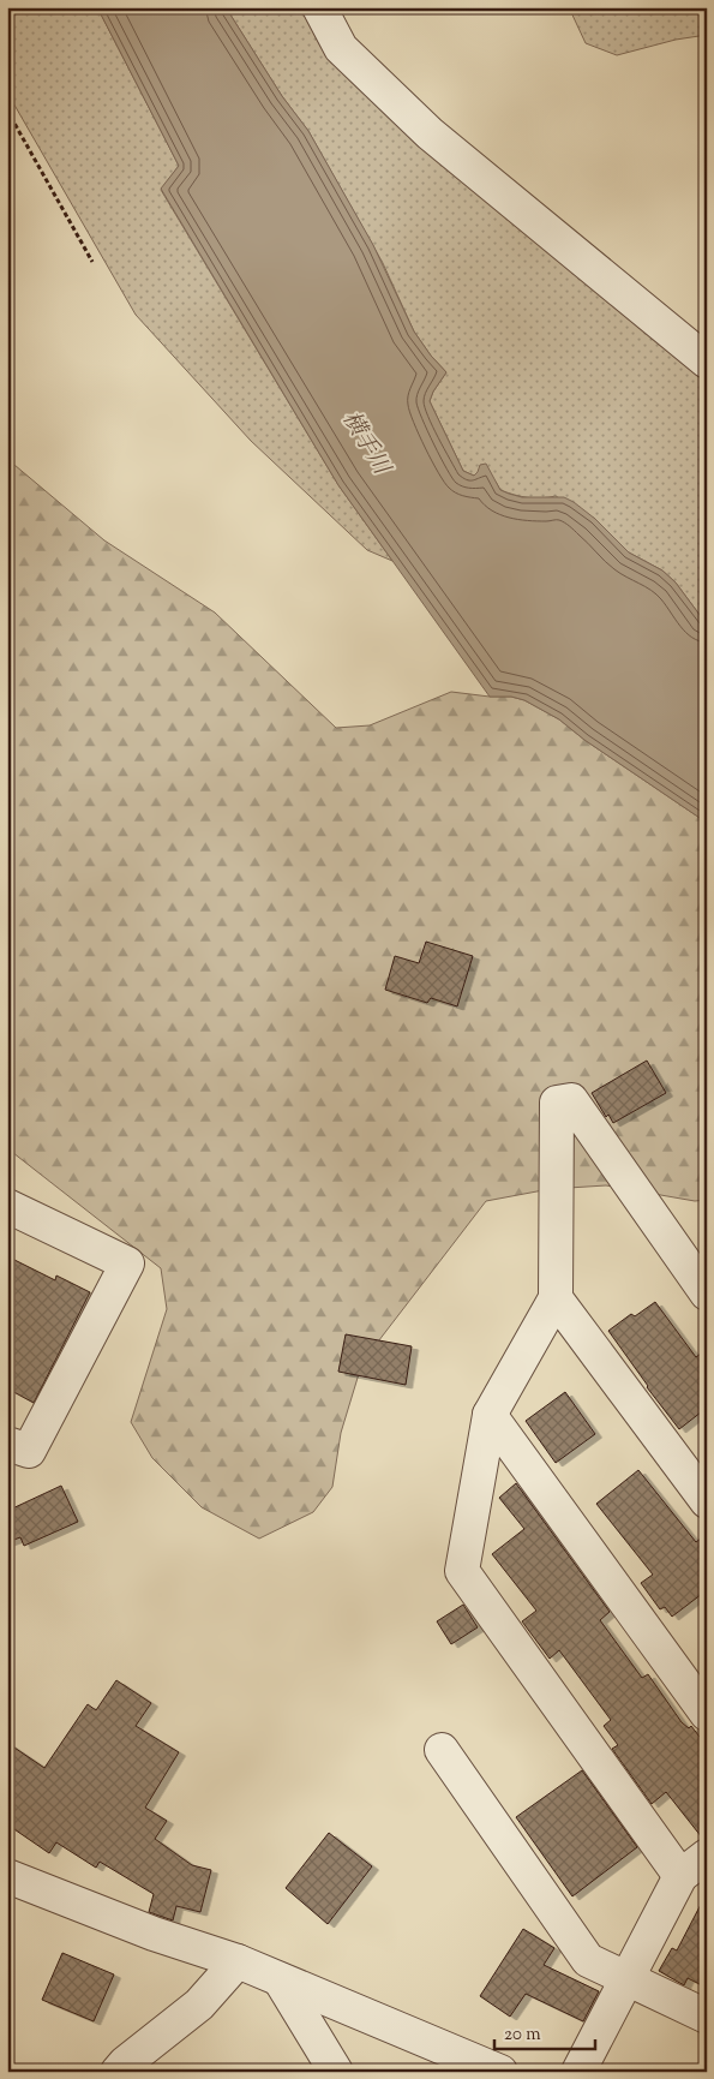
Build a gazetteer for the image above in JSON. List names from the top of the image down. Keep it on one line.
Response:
{"water":["横手川"],"scale_bar":"20 m"}
